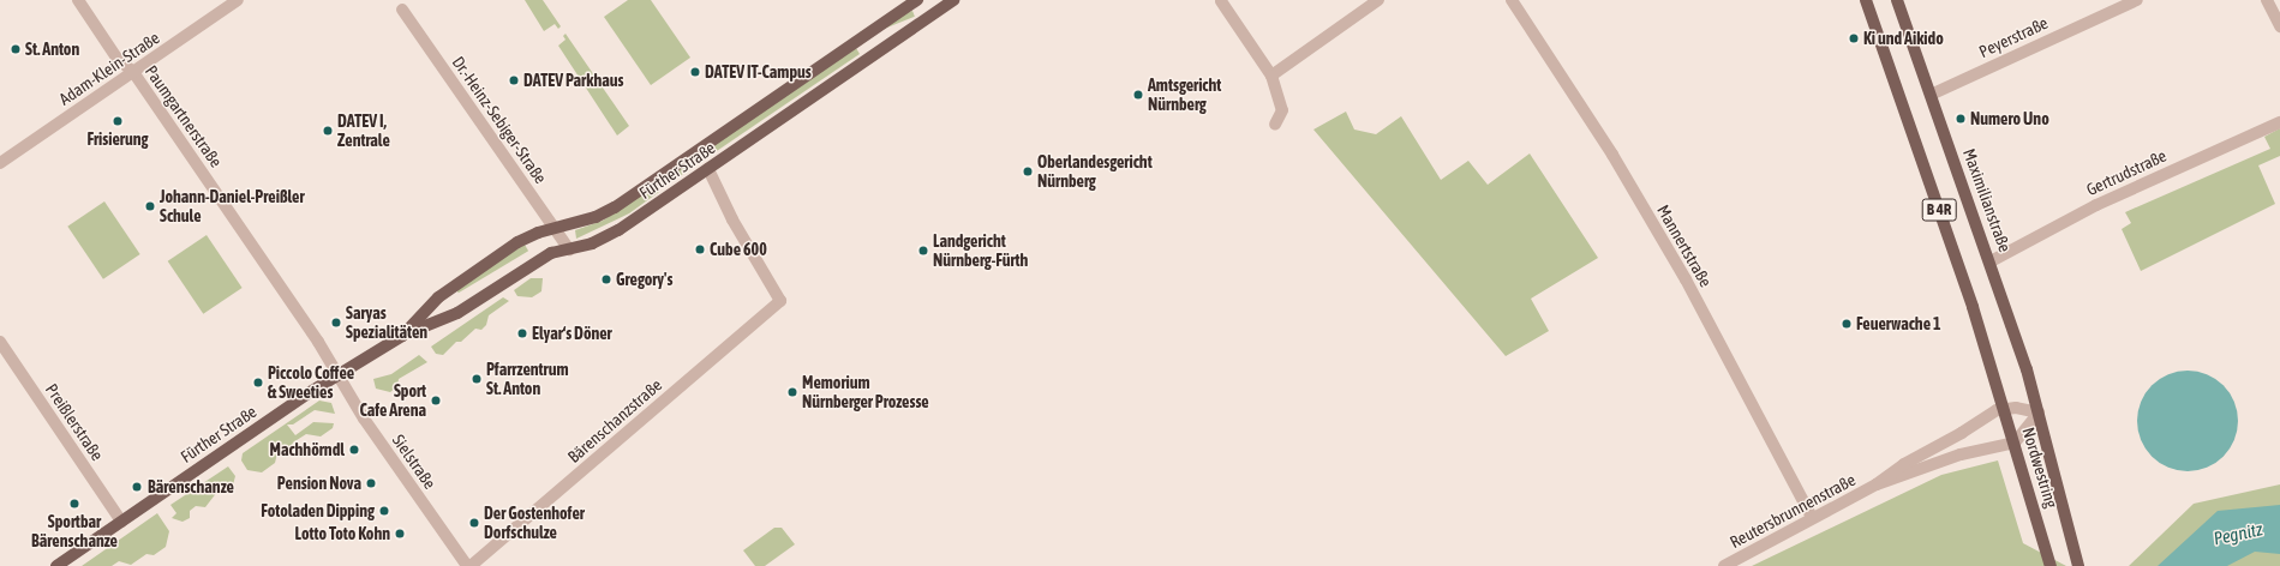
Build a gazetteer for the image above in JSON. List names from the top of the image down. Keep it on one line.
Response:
{"streets":{"main road":["Fürther Straße","Maximilianstraße","B 4R","Nordwestring"],"street":["Peyerstraße","Adam-Klein-Straße","Paumgartnerstraße","Dr.-Heinz-Sebiger-Straße","Gertrudstraße","Mannertstraße","Bärenschanzstraße","Preißlerstraße","Sielstraße","Reutersbrunnenstraße"]},"crossings":[["Peyerstraße","Maximilianstraße"],["Adam-Klein-Straße","Paumgartnerstraße"],["Paumgartnerstraße","Fürther Straße"],["Paumgartnerstraße","Sielstraße"],["Dr.-Heinz-Sebiger-Straße","Fürther Straße"],["Fürther Straße","Bärenschanzstraße"],["Fürther Straße","Preißlerstraße"],["Fürther Straße","Sielstraße"],["Gertrudstraße","Maximilianstraße"],["Maximilianstraße","Nordwestring"],["B 4R","Nordwestring"],["B 4R","Reutersbrunnenstraße"],["Mannertstraße","Reutersbrunnenstraße"],["Nordwestring","Reutersbrunnenstraße"]],"water":["Pegnitz"],"places":["Ki und Aikido","St. Anton","DATEV IT-Campus","DATEV Parkhaus","Amtsgericht Nürnberg","Numero Uno","Frisierung","DATEV I, Zentrale","Oberlandesgericht Nürnberg","Johann-Daniel-Preißler Schule","Cube 600","Landgericht Nürnberg-Fürth","Gregory's","Saryas Spezialitäten","Feuerwache 1","Elyar‘s Döner","Pfarrzentrum St. Anton","Piccolo Coffee & Sweeties","Memorium Nürnberger Prozesse","Sport Cafe Arena","Machhörndl","Pension Nova","Bärenschanze","Sportbar Bärenschanze","Fotoladen Dipping","Der Gostenhofer Dorfschulze","Lotto Toto Kohn"]}
